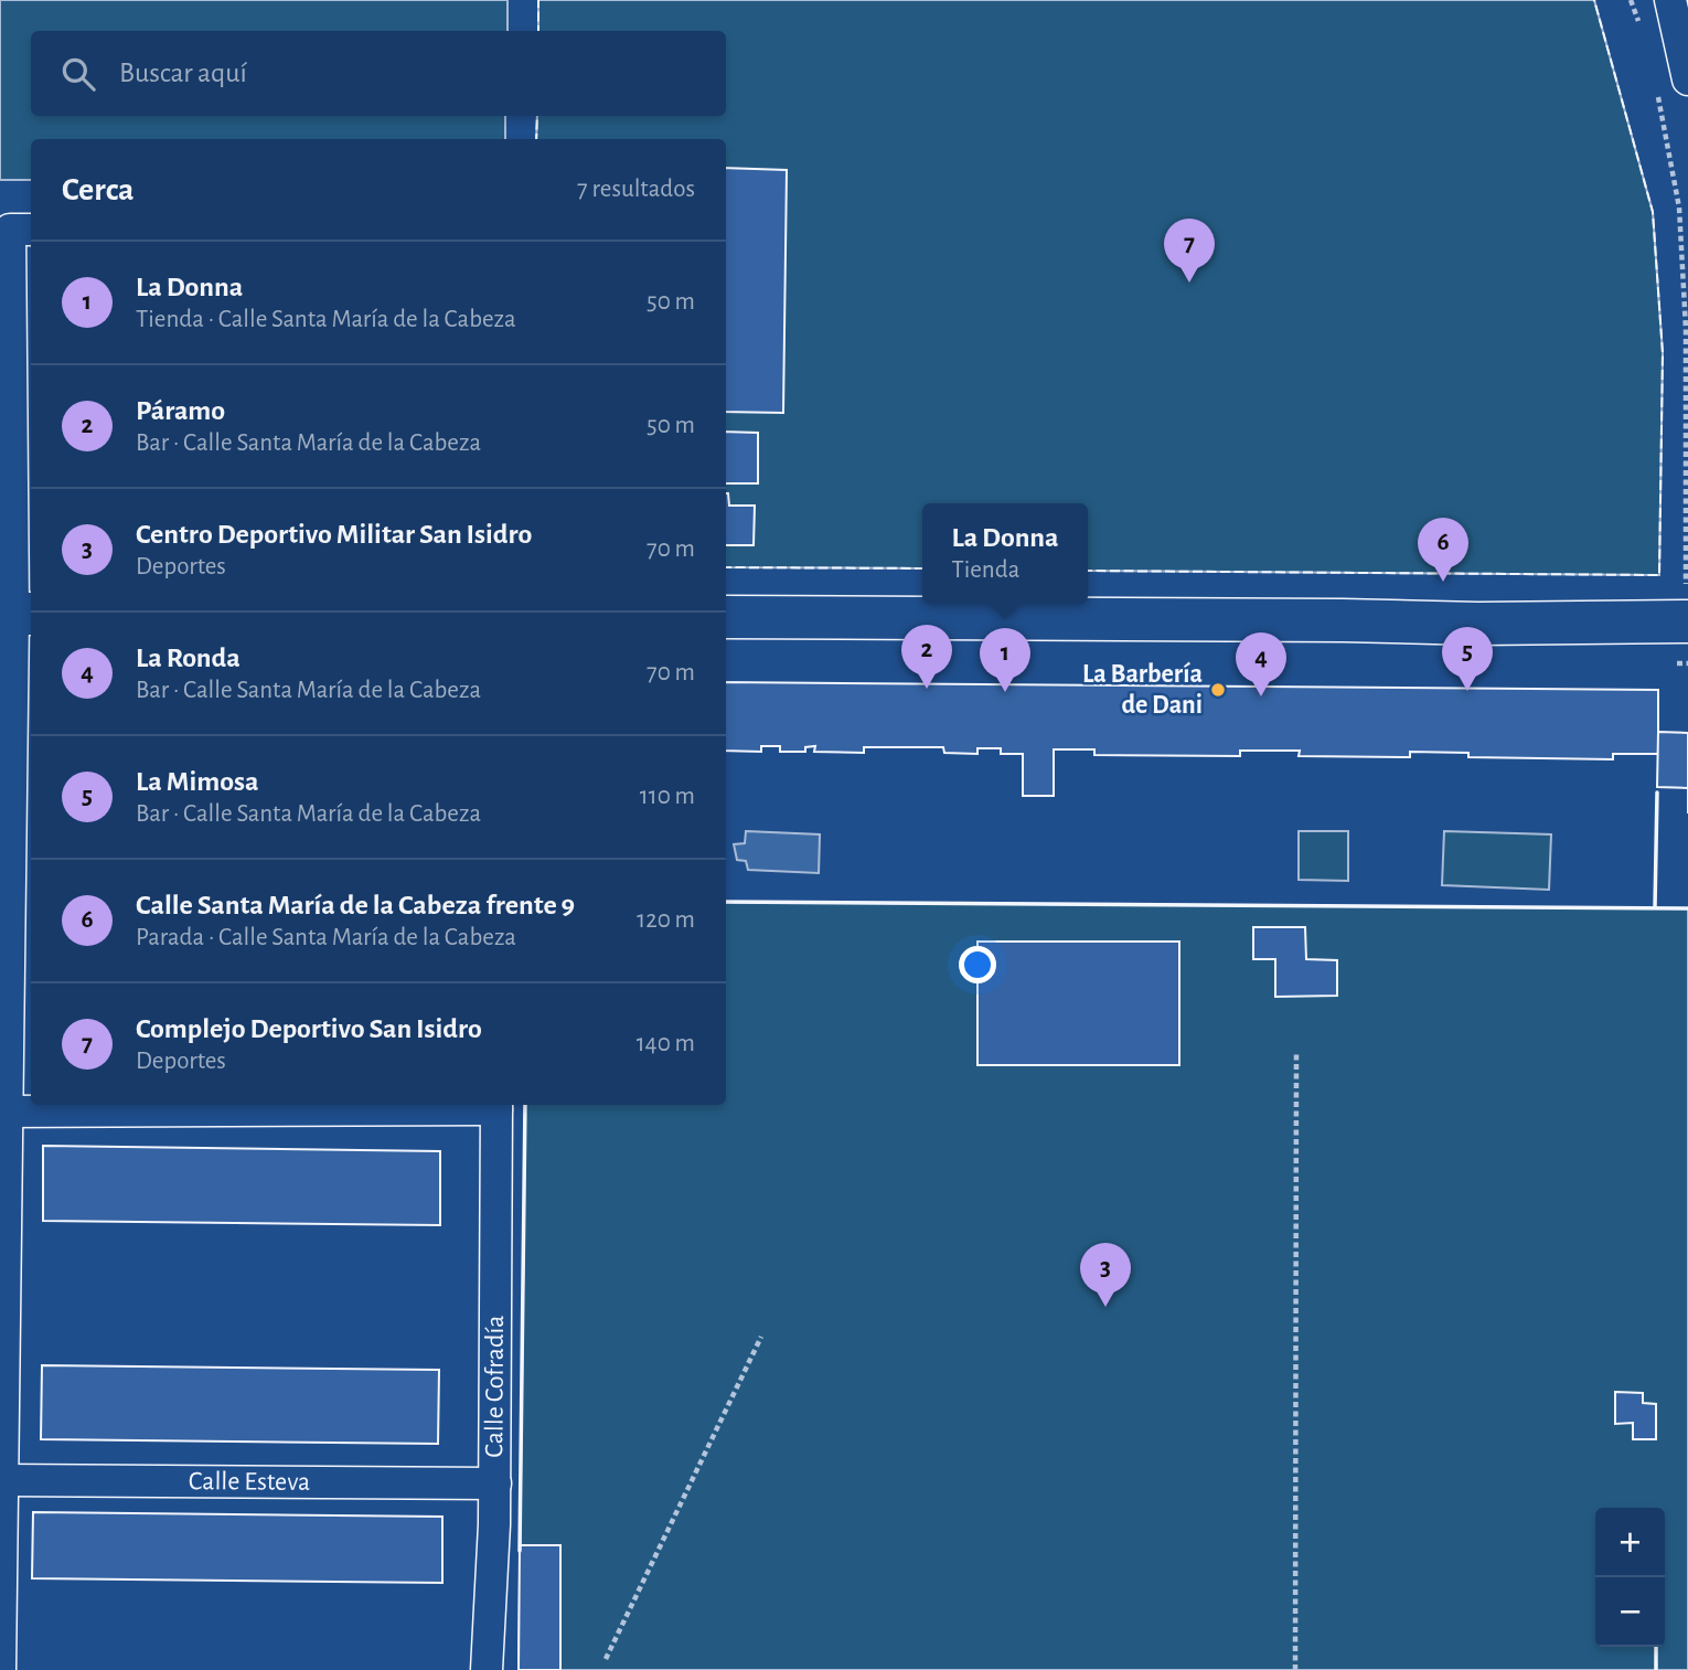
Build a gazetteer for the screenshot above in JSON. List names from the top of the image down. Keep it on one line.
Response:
{"streets":{"street":["Calle Cofradía","Calle Esteva"]},"crossings":[["Calle Cofradía","Calle Esteva"]],"places":["La Barbería de Dani"],"page":{"search":"Buscar aquí","heading":["Cerca","7 resultados"],"pins":["7","6","2","5","1","4","3"],"list":[{"mark":"1","name":"La Donna","note":"Tienda · Calle Santa María de la Cabeza","value":"50 m"},{"mark":"2","name":"Páramo","note":"Bar · Calle Santa María de la Cabeza","value":"50 m"},{"mark":"3","name":"Centro Deportivo Militar San Isidro","note":"Deportes","value":"70 m"},{"mark":"4","name":"La Ronda","note":"Bar · Calle Santa María de la Cabeza","value":"70 m"},{"mark":"5","name":"La Mimosa","note":"Bar · Calle Santa María de la Cabeza","value":"110 m"},{"mark":"6","name":"Calle Santa María de la Cabeza frente 9","note":"Parada · Calle Santa María de la Cabeza","value":"120 m"},{"mark":"7","name":"Complejo Deportivo San Isidro","note":"Deportes","value":"140 m"}],"popup":["La Donna","Tienda"],"map_buttons":["+","−"]}}
